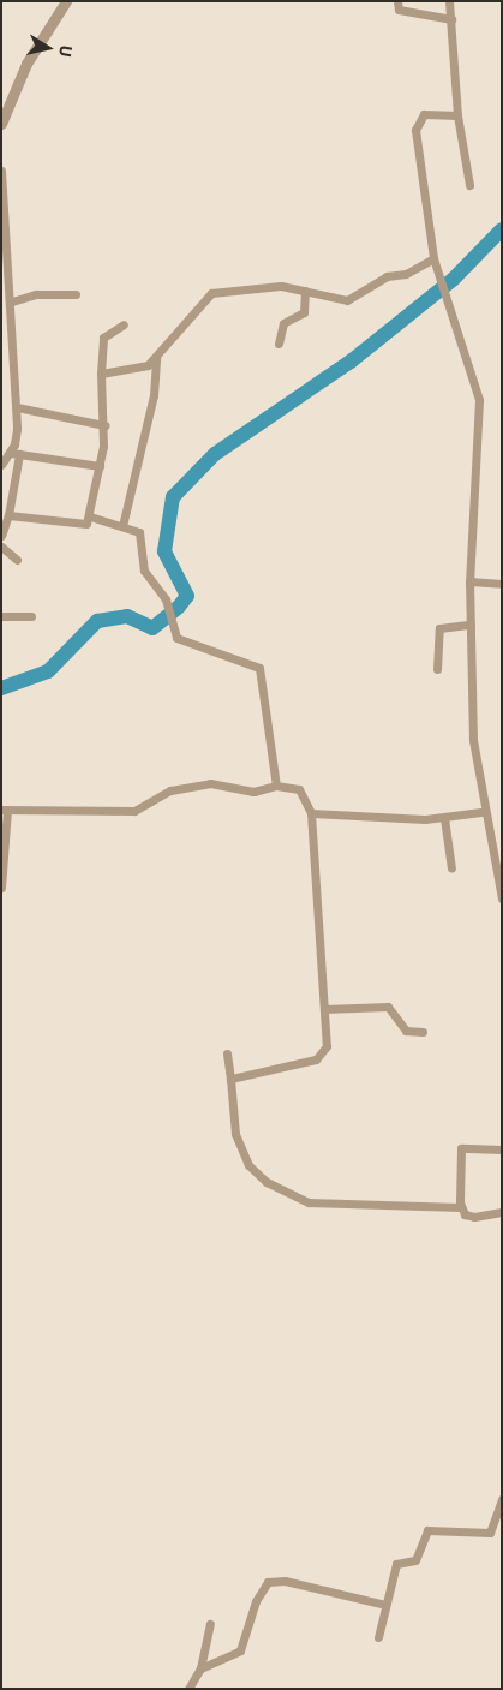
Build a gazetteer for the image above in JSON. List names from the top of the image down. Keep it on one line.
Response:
{"north":"right"}
